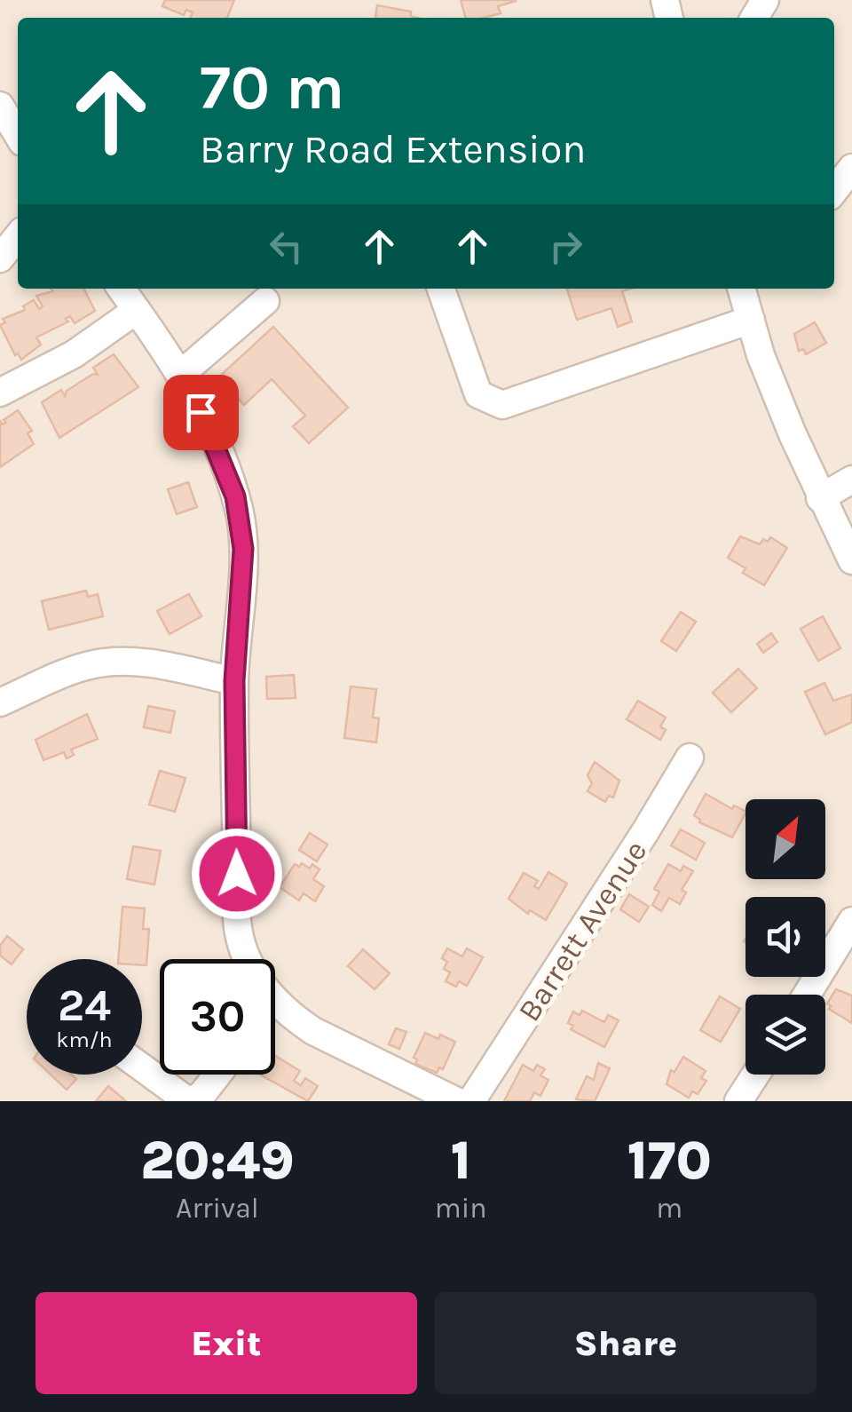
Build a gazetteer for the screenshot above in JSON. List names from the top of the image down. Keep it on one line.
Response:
{"streets":{"street":["Barrett Avenue"]},"north":"top right","page":{"turn":["70 m","Barry Road Extension"],"speed":"24 km/h","limit":"30","eta":["20:49","Arrival","1","min","170","m"],"buttons":["Exit","Share"]}}
